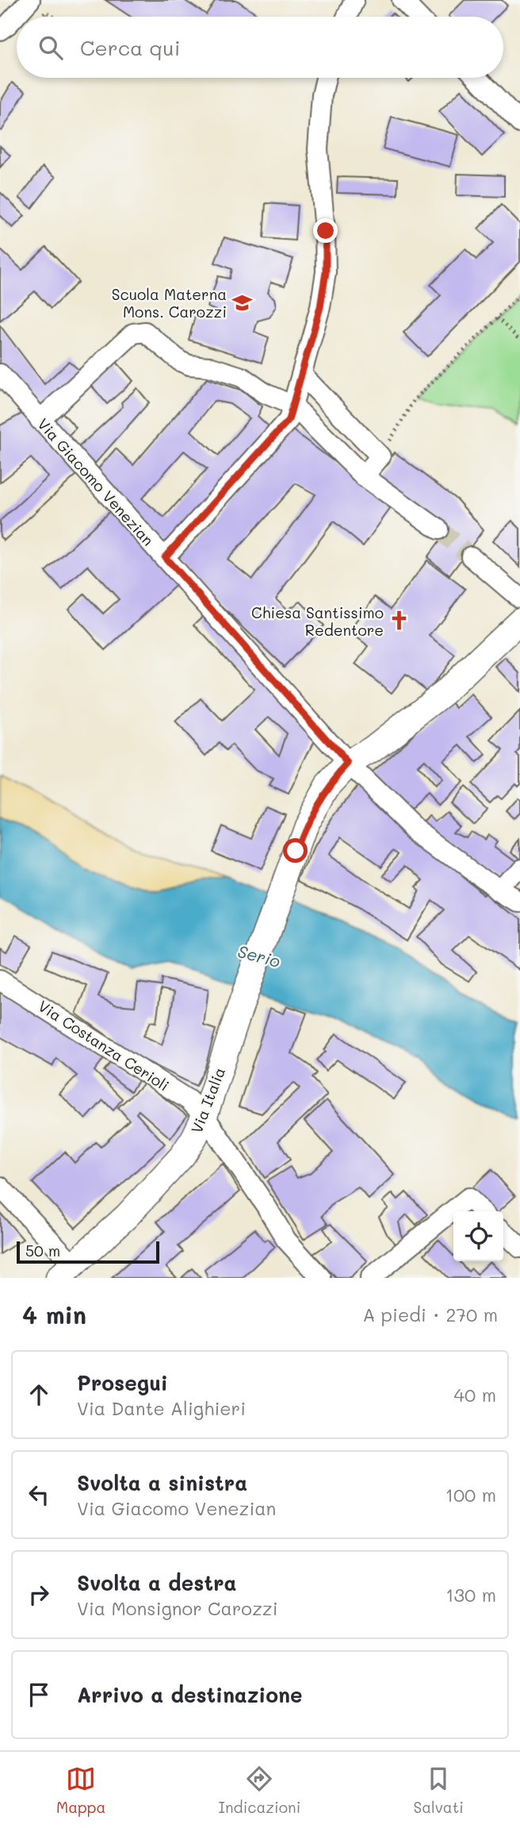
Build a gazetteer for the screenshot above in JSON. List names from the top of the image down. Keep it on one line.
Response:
{"streets":{"main road":["Via Italia"],"street":["Via Giacomo Venezian","Via Costanza Cerioli"]},"crossings":[["Via Giacomo Venezian","Via Italia"],["Via Costanza Cerioli","Via Italia"]],"water":["Serio"],"places":{"school or university":["Scuola Materna Mons. Carozzi"],"church":["Chiesa Santissimo Redentore"]},"scale_bar":"50 m","page":{"search":"Cerca qui","scale":"50 m","heading":["4 min","A piedi · 270 m"],"list":[["Prosegui","Via Dante Alighieri","40 m"],["Svolta a sinistra","Via Giacomo Venezian","100 m"],["Svolta a destra","Via Monsignor Carozzi","130 m"],"Arrivo a destinazione"],"nav":["Mappa","Indicazioni","Salvati"]}}
